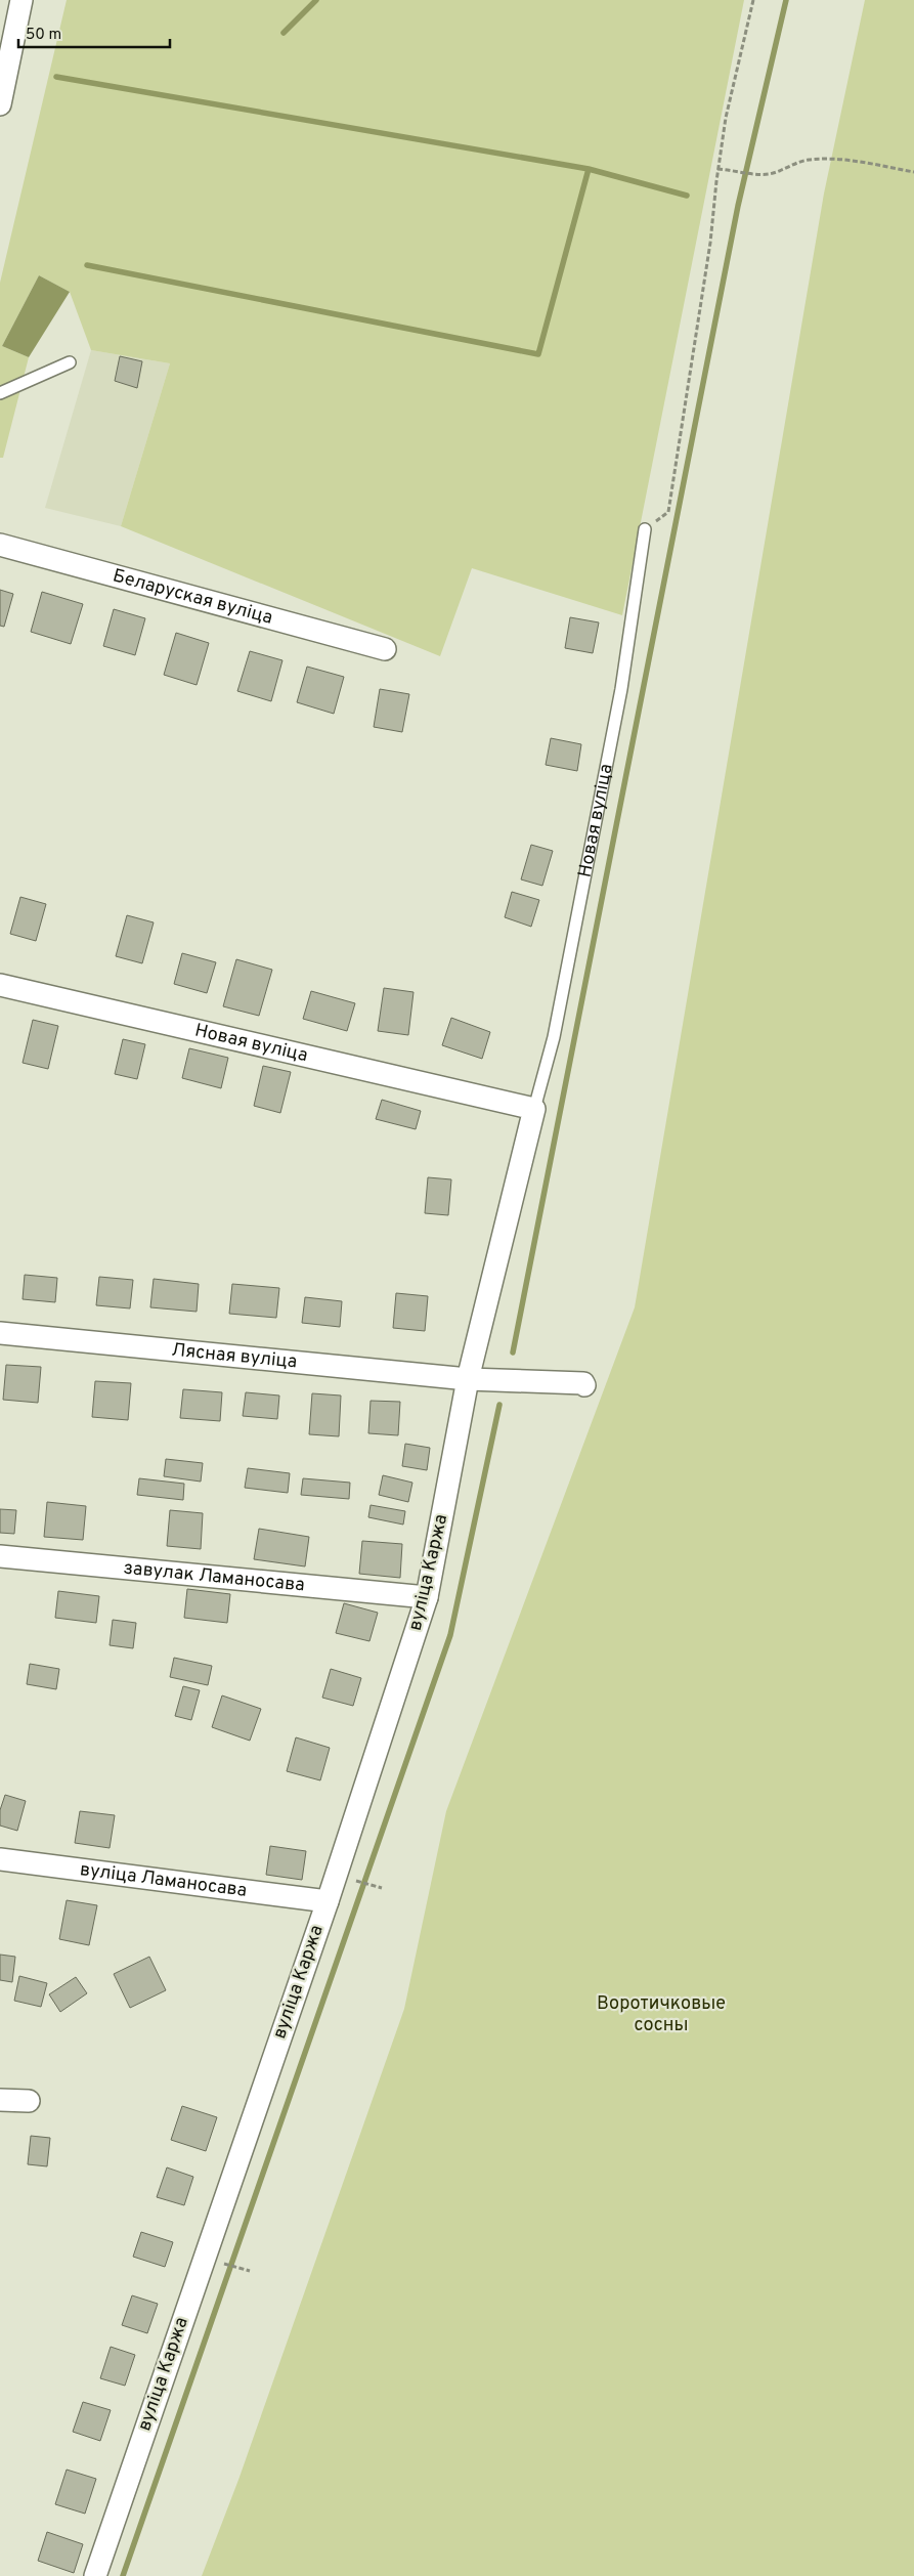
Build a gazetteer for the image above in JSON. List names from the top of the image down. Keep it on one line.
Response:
{"streets":{"street":["Беларуская вуліца","Новая вуліца","Лясная вуліца","вуліца Каржа","завулак Ламаносава","вуліца Ламаносава"]},"crossings":[["Новая вуліца","Лясная вуліца"],["Новая вуліца","вуліца Каржа"],["Лясная вуліца","вуліца Каржа"],["вуліца Каржа","завулак Ламаносава"],["вуліца Каржа","вуліца Ламаносава"]],"parks":["Воротичковые сосны"],"scale_bar":"50 m"}
